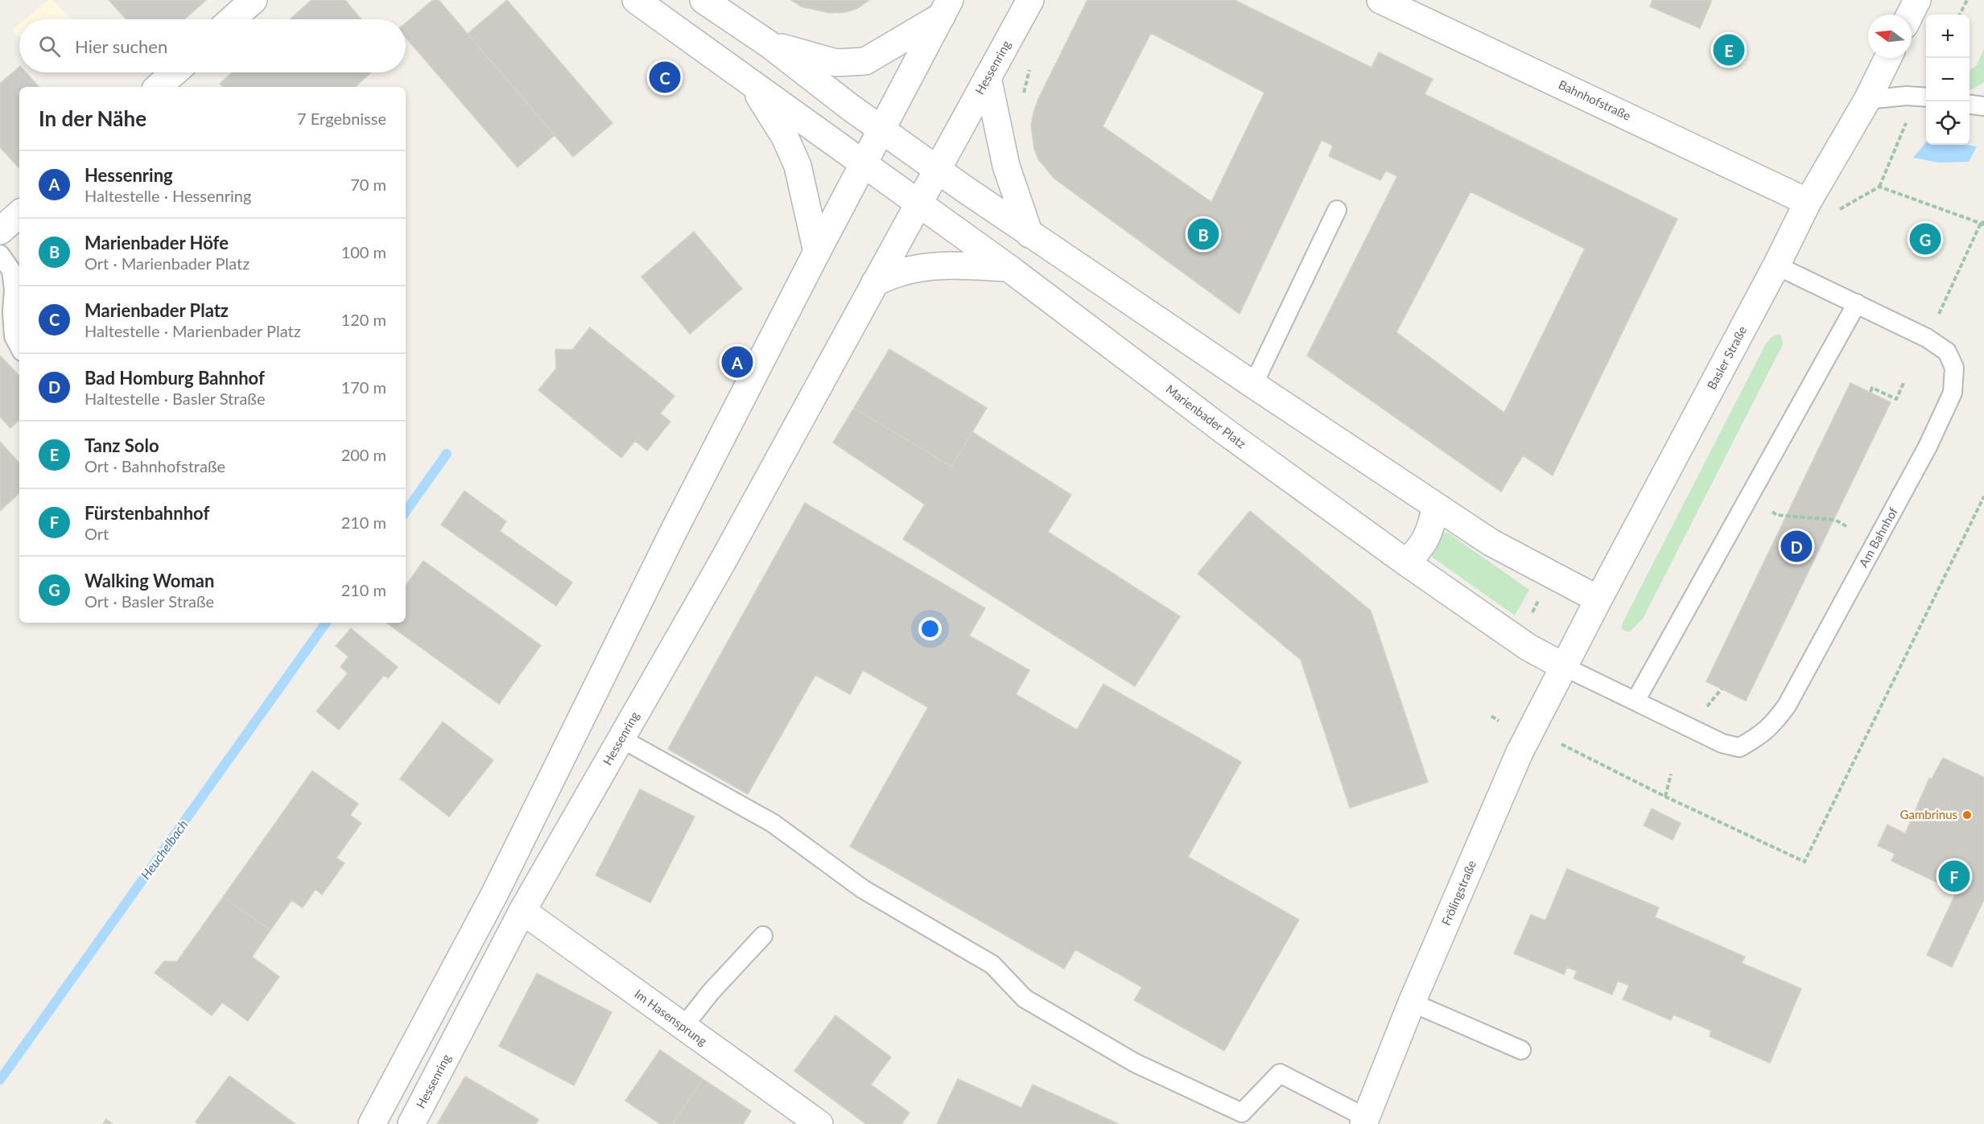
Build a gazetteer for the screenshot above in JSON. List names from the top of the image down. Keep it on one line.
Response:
{"streets":{"street":["Hessenring","Bahnhofstraße","Basler Straße","Marienbader Platz","Frölingstraße","Im Hasensprung"],"lane":["Am Bahnhof"]},"crossings":[["Hessenring","Marienbader Platz"],["Hessenring","Im Hasensprung"],["Bahnhofstraße","Basler Straße"],["Basler Straße","Marienbader Platz"],["Basler Straße","Am Bahnhof"],["Basler Straße","Frölingstraße"],["Marienbader Platz","Frölingstraße"]],"water":["Heuchelbach"],"places":["Gambrinus"],"north":"left","page":{"map_buttons":["+","−"],"search":"Hier suchen","pins":["E","C","B","G","A","D","F"],"heading":["In der Nähe","7 Ergebnisse"],"list":[{"mark":"A","name":"Hessenring","note":"Haltestelle · Hessenring","value":"70 m"},{"mark":"B","name":"Marienbader Höfe","note":"Ort · Marienbader Platz","value":"100 m"},{"mark":"C","name":"Marienbader Platz","note":"Haltestelle · Marienbader Platz","value":"120 m"},{"mark":"D","name":"Bad Homburg Bahnhof","note":"Haltestelle · Basler Straße","value":"170 m"},{"mark":"E","name":"Tanz Solo","note":"Ort · Bahnhofstraße","value":"200 m"},{"mark":"F","name":"Fürstenbahnhof","note":"Ort","value":"210 m"},{"mark":"G","name":"Walking Woman","note":"Ort · Basler Straße","value":"210 m"}]}}
